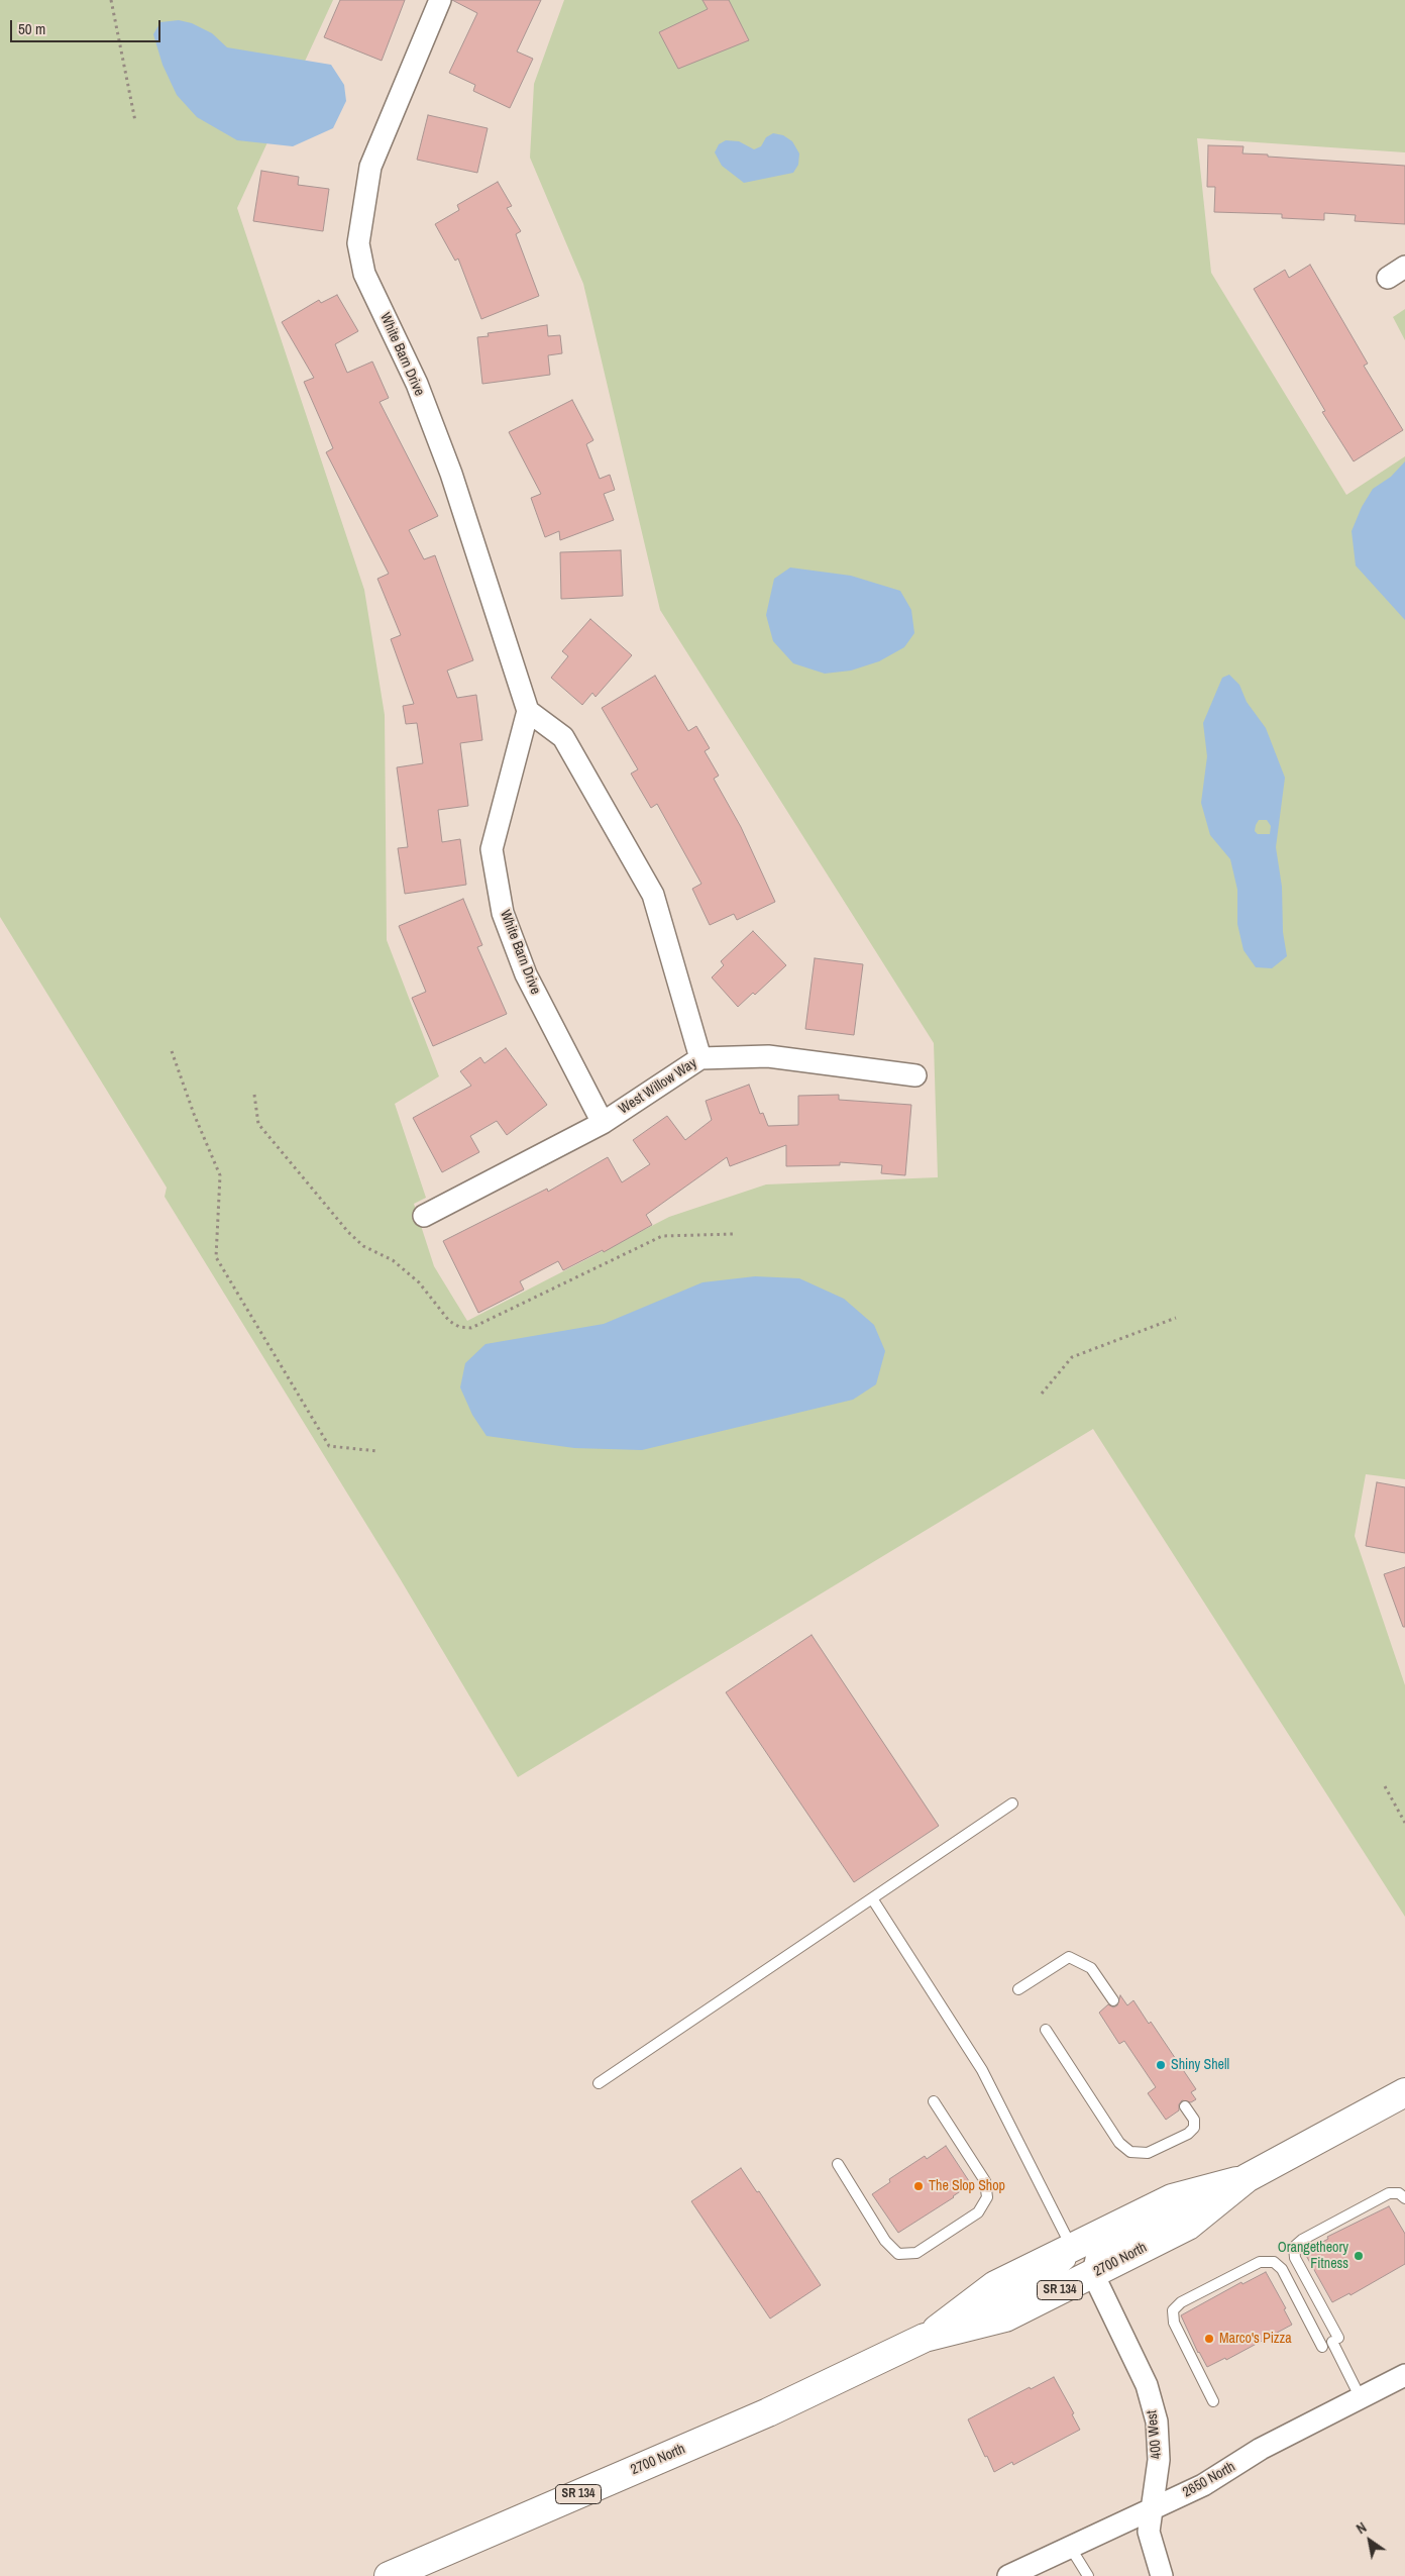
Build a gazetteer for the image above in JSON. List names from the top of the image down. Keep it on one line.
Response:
{"streets":{"main road":["2700 North","SR 134"],"street":["White Barn Drive","West Willow Way","400 West","2650 North"]},"crossings":[["White Barn Drive","West Willow Way"],["2700 North","400 West"],["400 West","2650 North"]],"places":["Shiny Shell","The Slop Shop","Orangetheory Fitness","Marco's Pizza"],"scale_bar":"50 m","north":"top left"}
